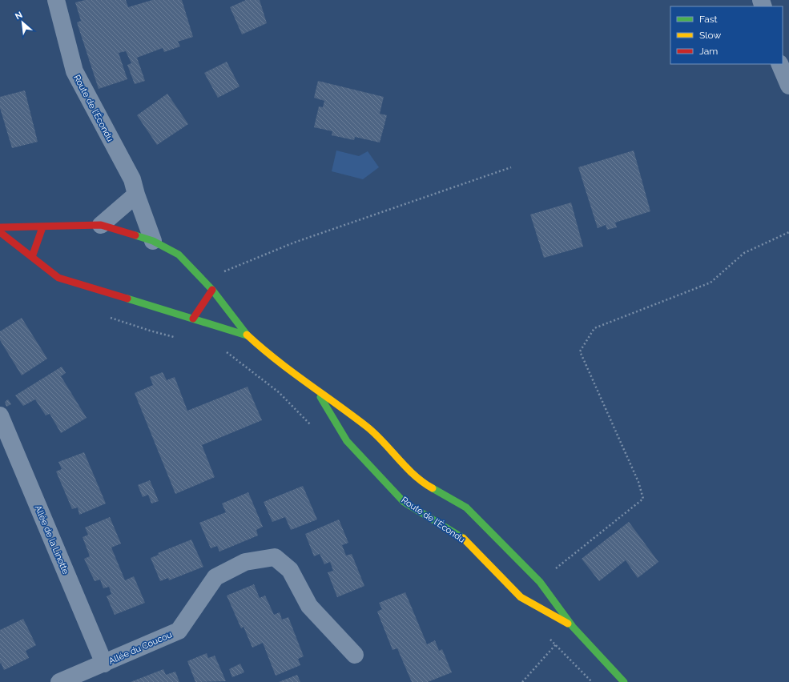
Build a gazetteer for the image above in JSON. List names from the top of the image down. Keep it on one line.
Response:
{"streets":{"street":["Route de l'Écondu","Allée de la Linotte","Allée du Coucou"]},"crossings":[["Allée de la Linotte","Allée du Coucou"]],"legend":["Fast","Slow","Jam"],"north":"top left"}
